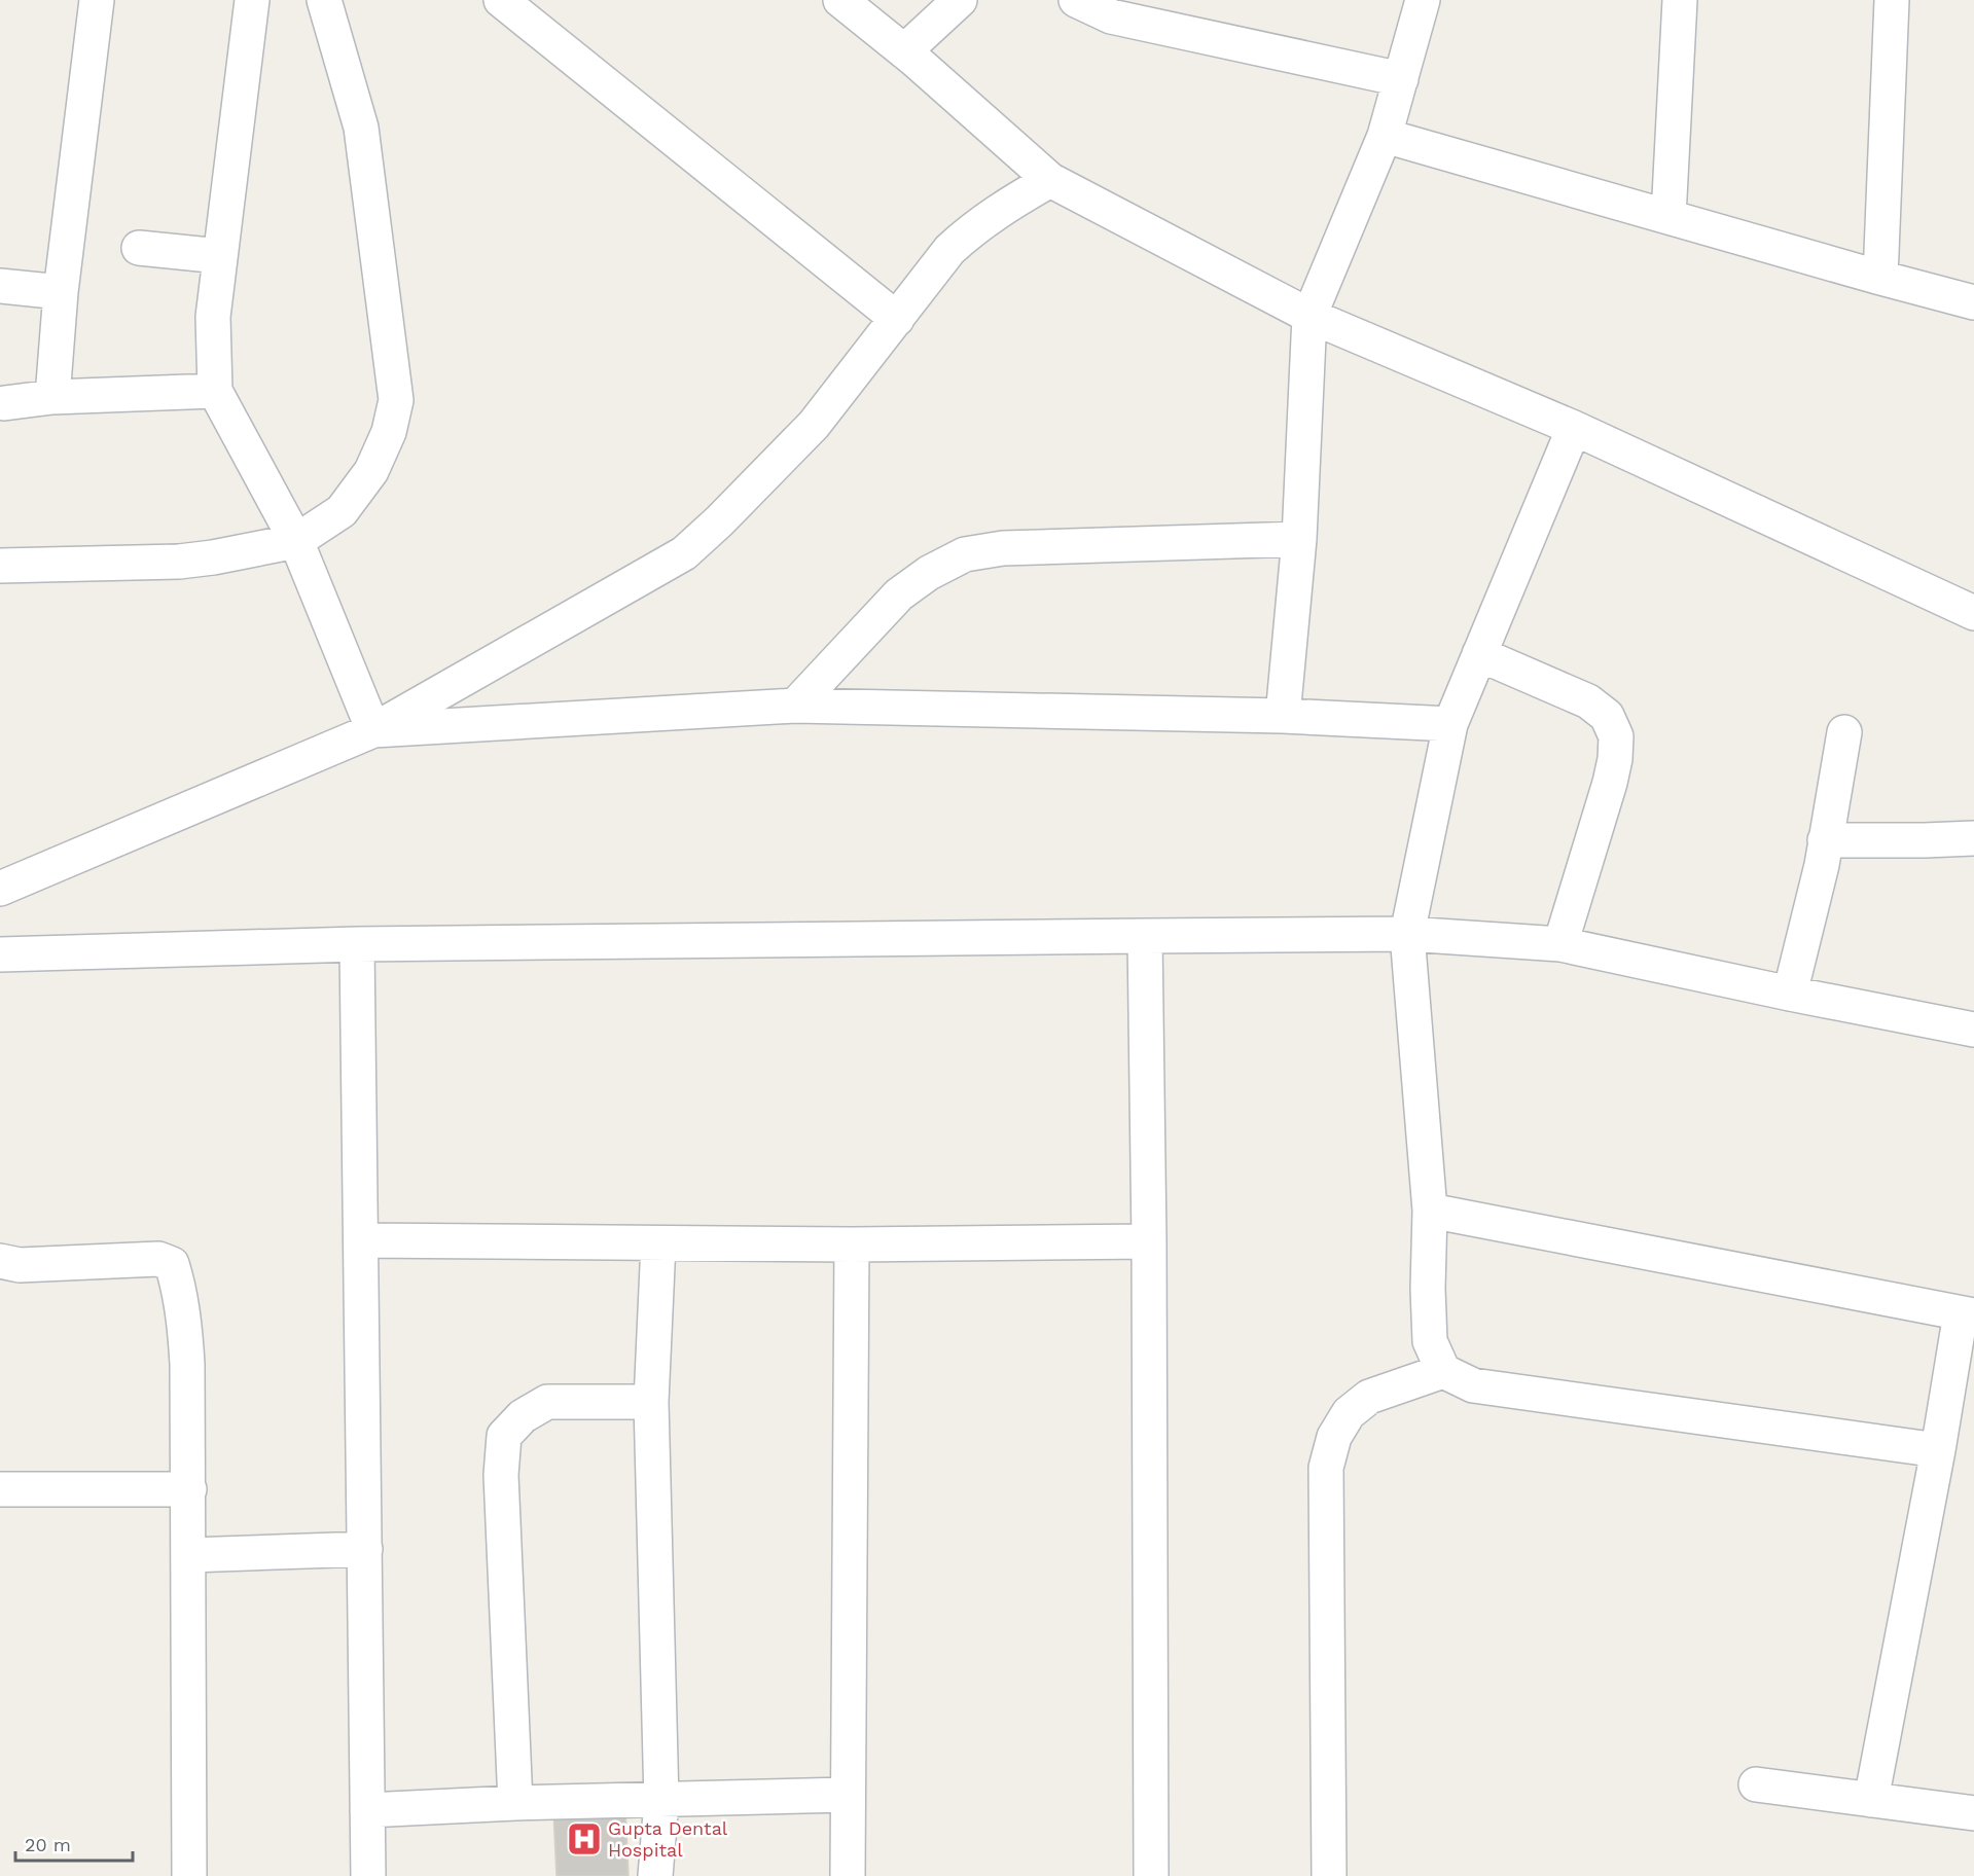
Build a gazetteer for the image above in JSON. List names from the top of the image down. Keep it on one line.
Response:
{"places":{"hospital":["Gupta Dental Hospital"]},"scale_bar":"20 m"}
